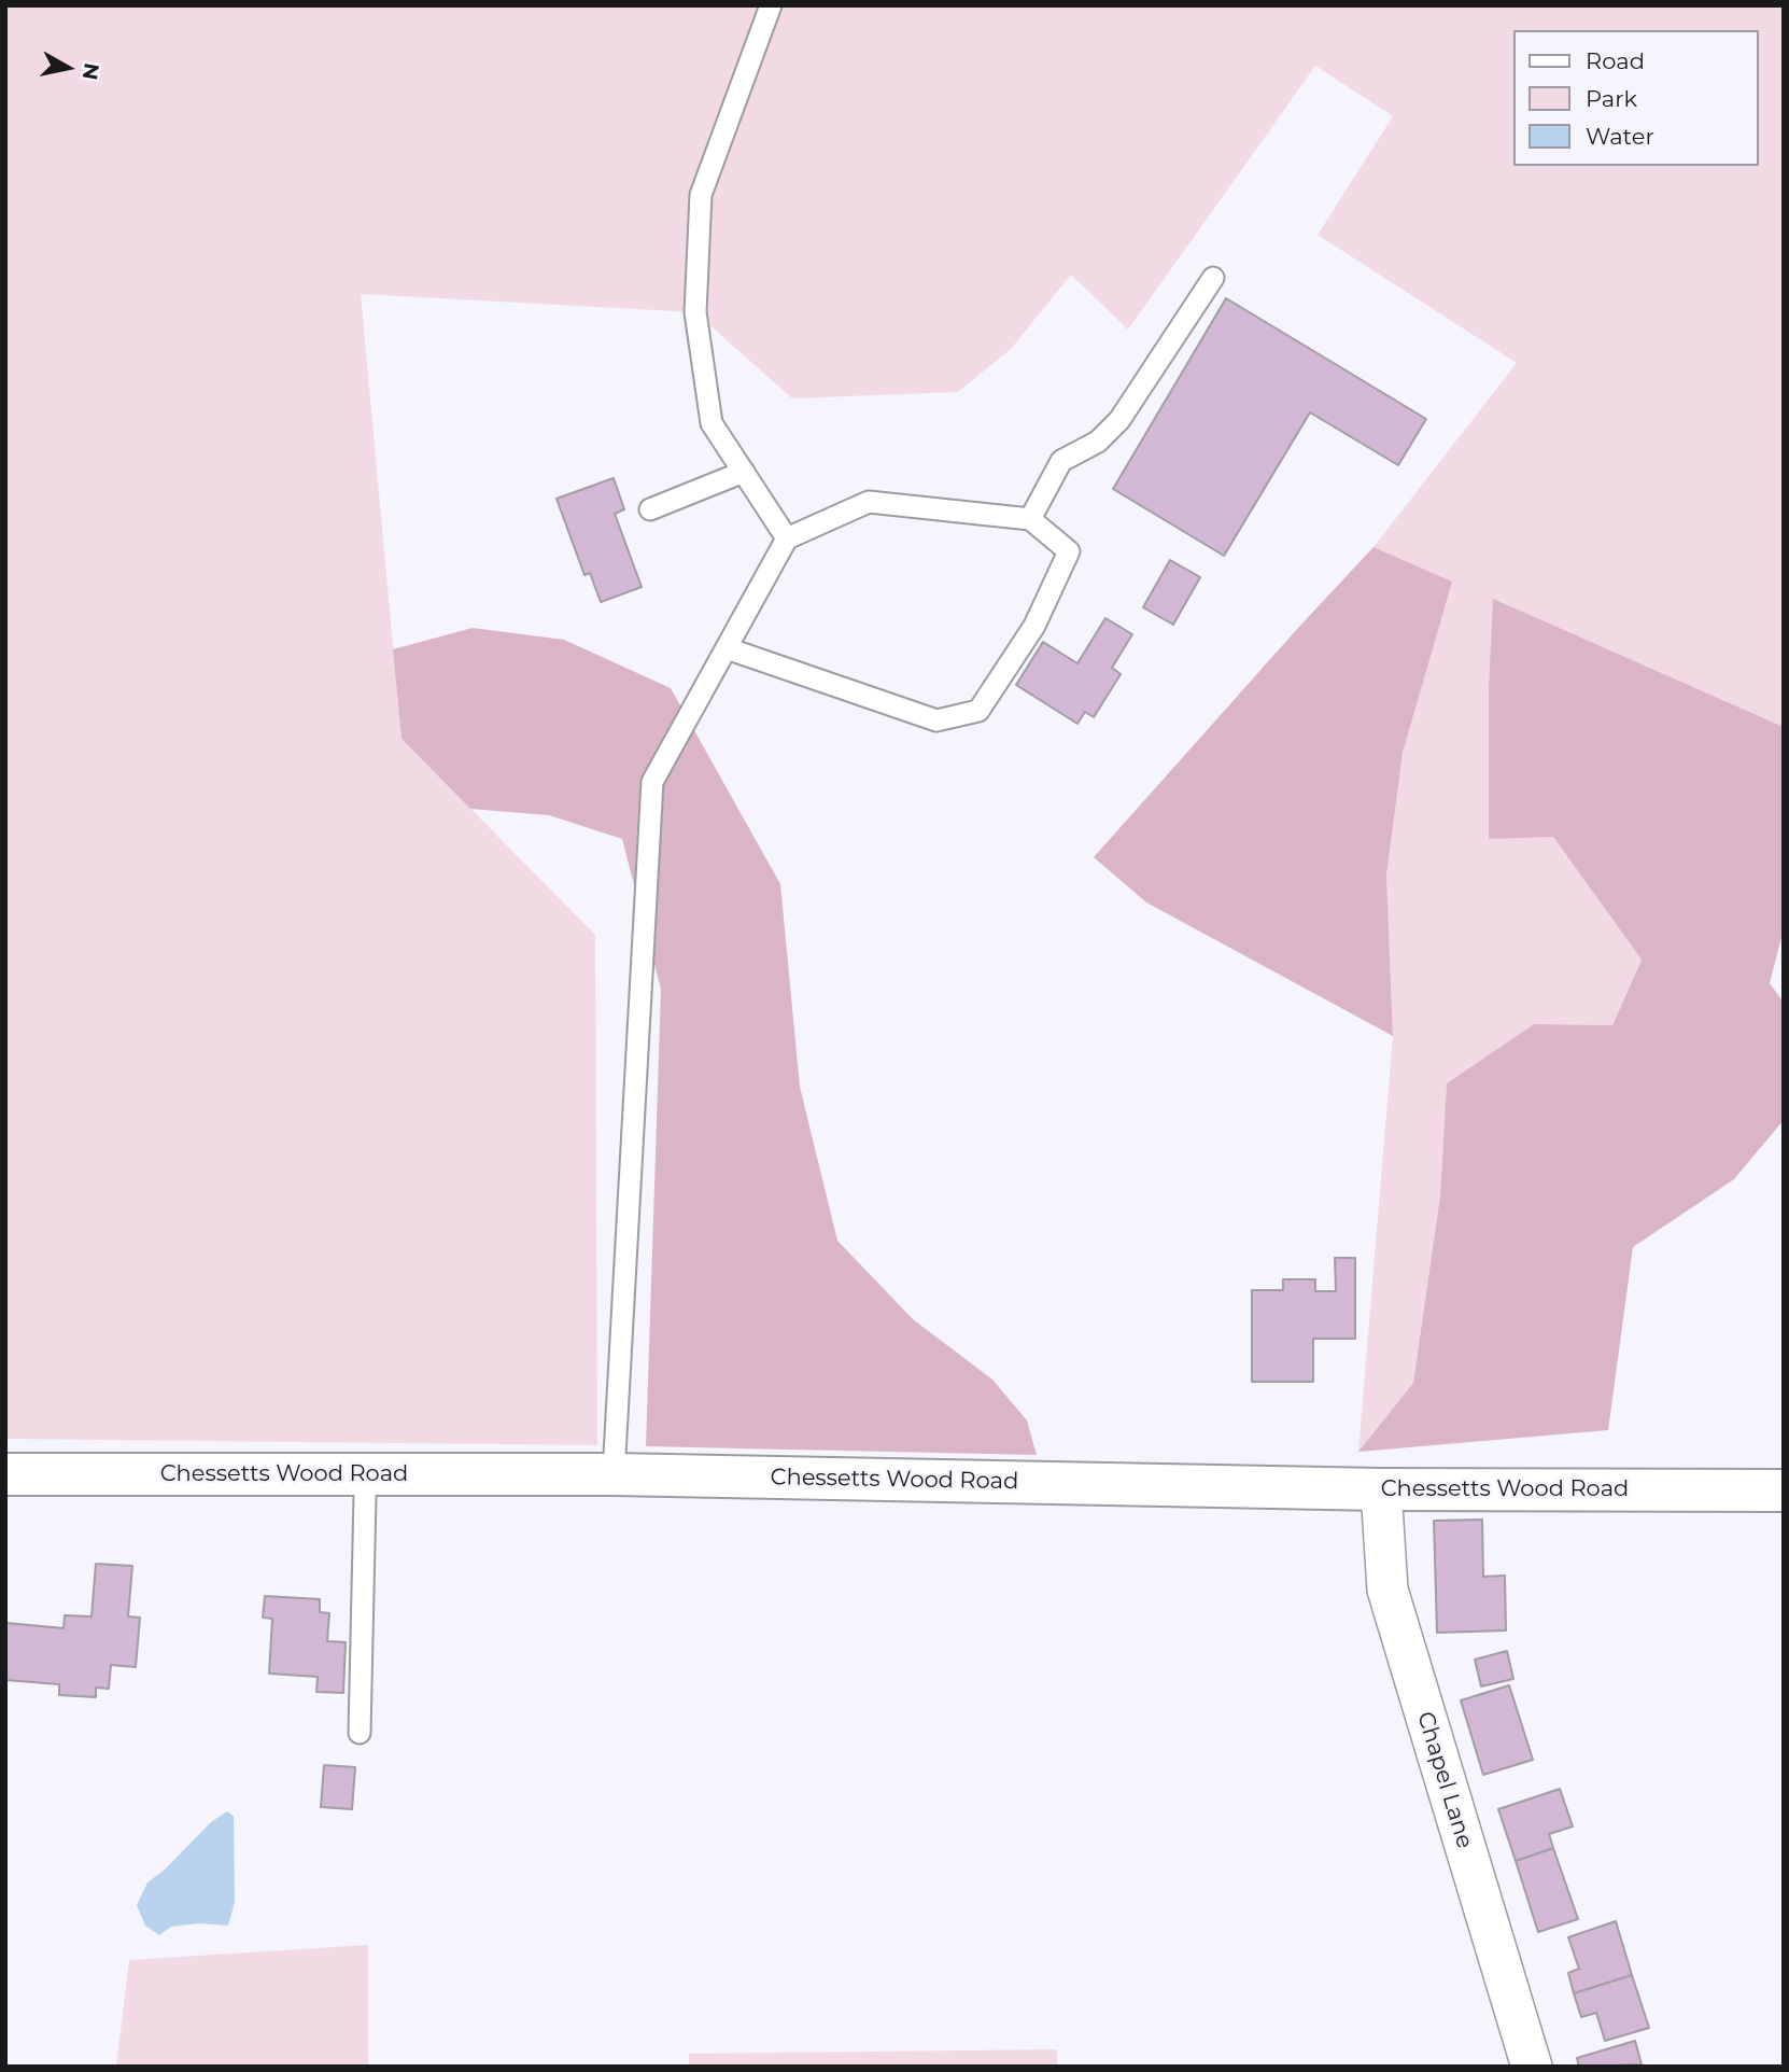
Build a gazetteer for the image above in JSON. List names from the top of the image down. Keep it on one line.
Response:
{"streets":{"street":["Chessetts Wood Road","Chapel Lane"]},"crossings":[["Chessetts Wood Road","Chapel Lane"]],"legend":["Road","Park","Water"],"north":"right"}
